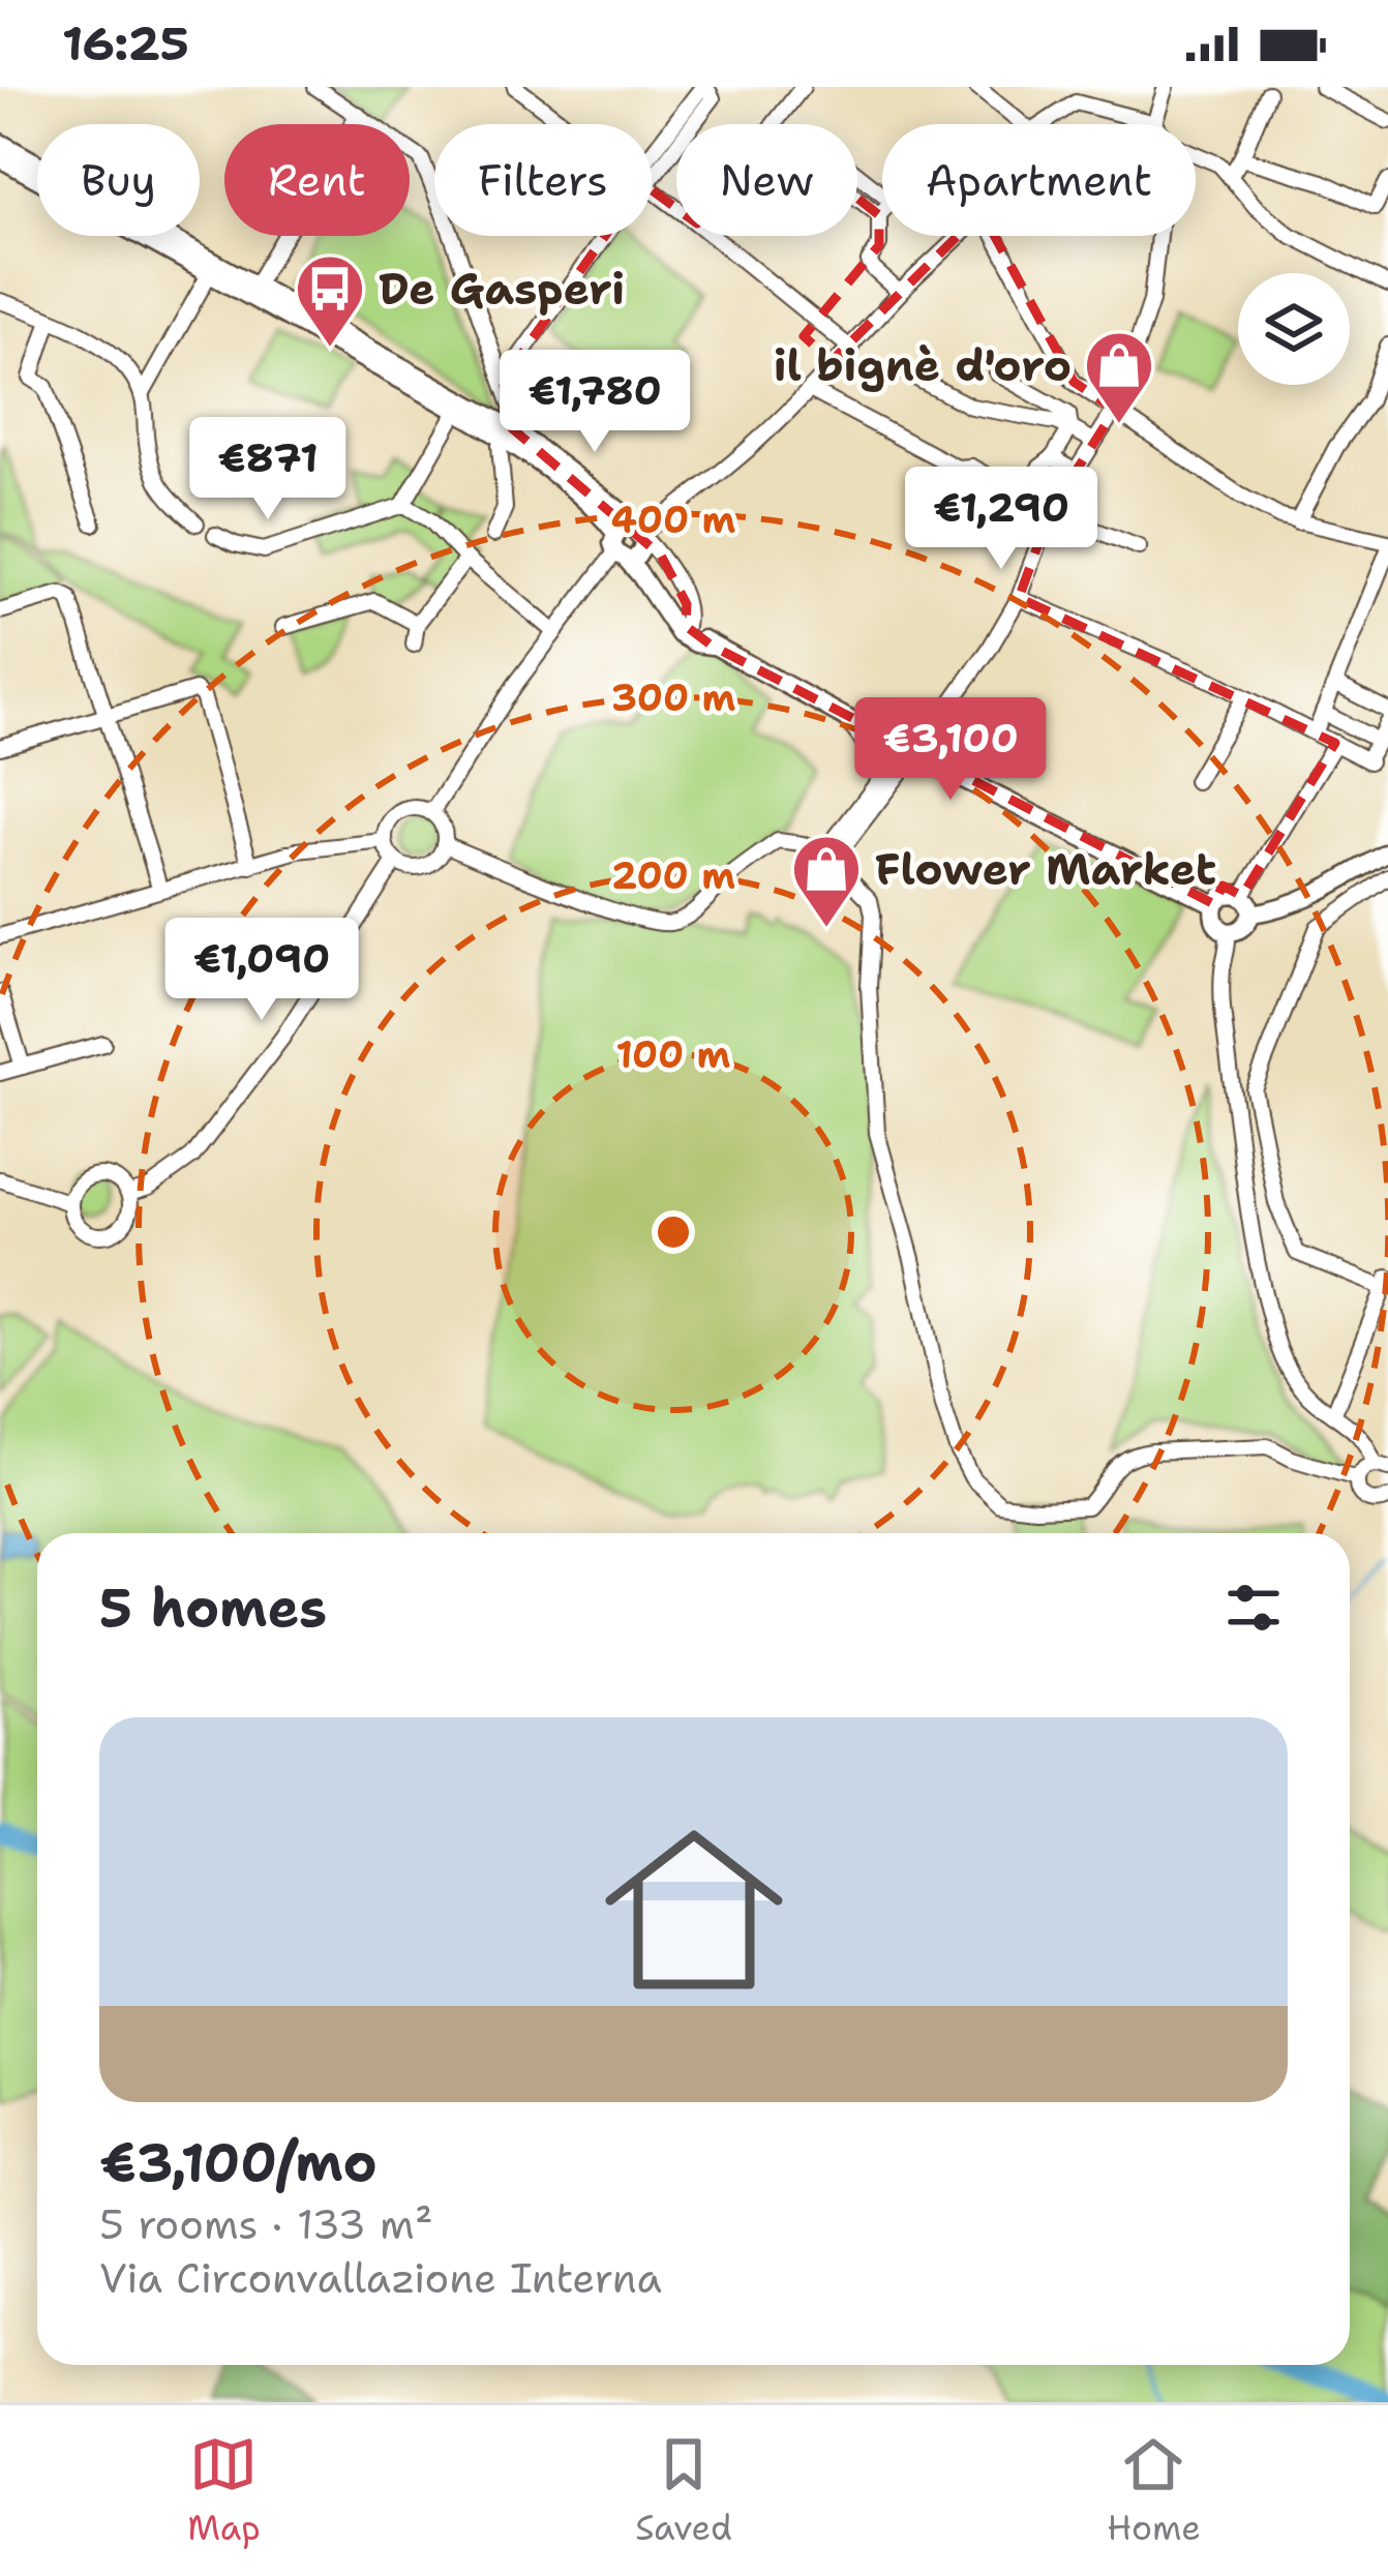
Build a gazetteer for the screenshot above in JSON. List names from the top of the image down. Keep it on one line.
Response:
{"places":{"bus stop":["De Gasperi"],"shop":["il bignè d'oro","Flower Market"]},"page":{"status":"16:25","chip":["Buy","Rent","Filters","New","Apartment"],"price":["€1,780","€871","€1,290","€3,100","€1,090"],"heading":"5 homes","list":[{"name":"€3,100/mo","note":"5 rooms · 133 m² · Via Circonvallazione Interna"}],"tabs":["Map","Saved","Home"]},"rings":["400 m","300 m","200 m","100 m"]}
